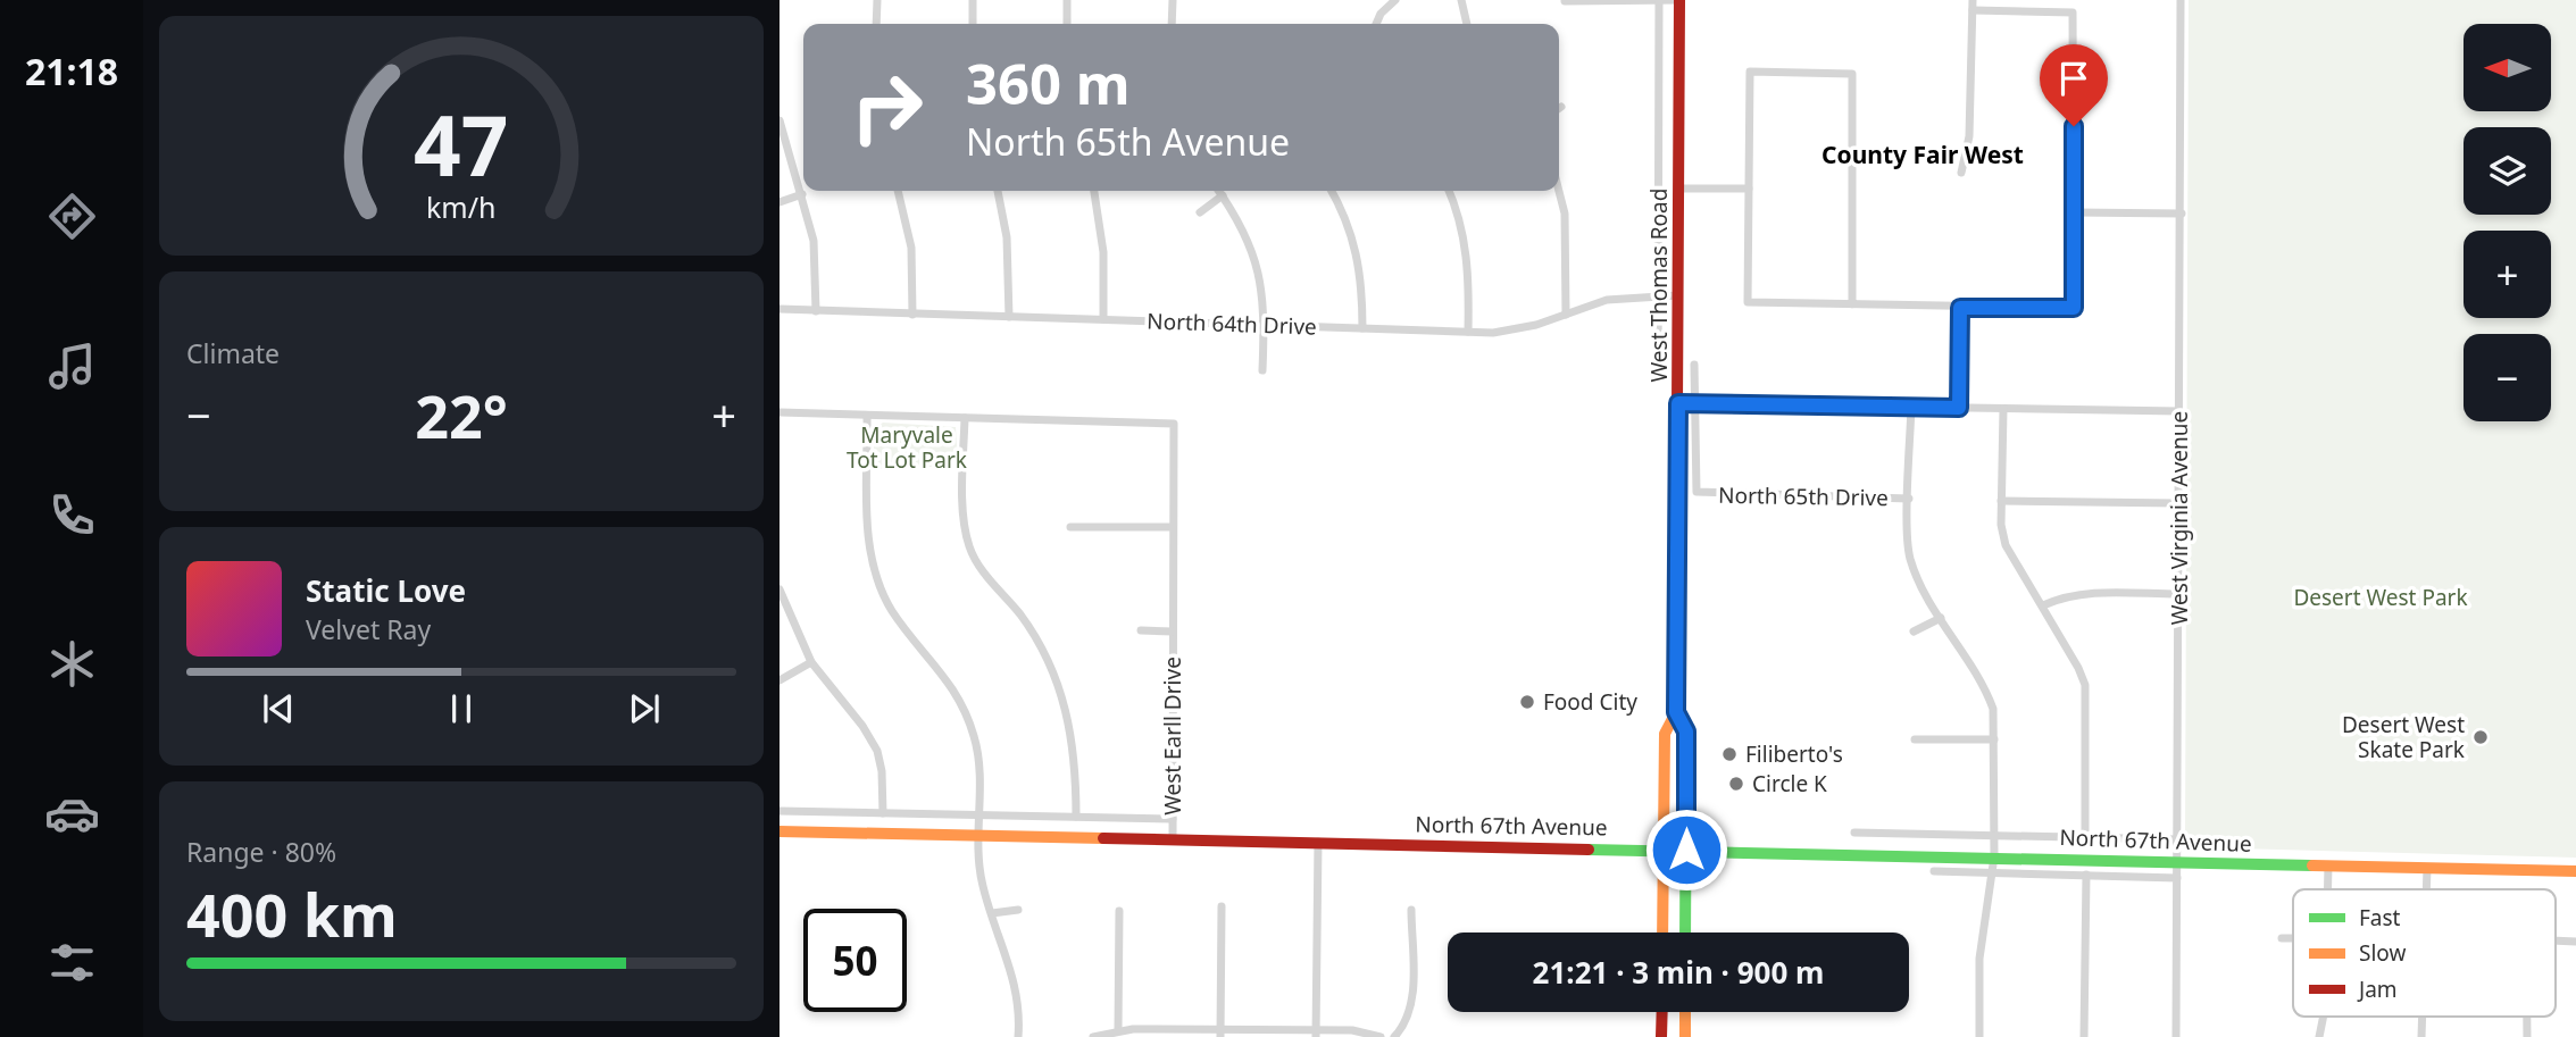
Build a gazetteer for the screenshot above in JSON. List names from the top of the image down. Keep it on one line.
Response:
{"streets":{"main road":["West Thomas Road","North 67th Avenue"],"street":["North 64th Drive","North 65th Drive","West Virginia Avenue","West Earll Drive"]},"crossings":[["West Thomas Road","North 64th Drive"],["West Thomas Road","North 65th Drive"],["West Thomas Road","North 67th Avenue"],["West Virginia Avenue","North 67th Avenue"],["West Earll Drive","North 67th Avenue"]],"districts":["County Fair West"],"parks":["Maryvale Tot Lot Park","Desert West Park"],"places":["Food City","Desert West Skate Park","Filiberto's","Circle K"],"legend":["Fast","Slow","Jam"],"north":"left","page":{"tabs":"21:18","map_buttons":["+","−"],"turn":["360 m","North 65th Avenue"],"tile":["Climate",["Range · 80%","400 km"]],"heat":["−","22°","+"],"song":["Static Love","Velvet Ray"],"limit":"50","trip":"21:21 · 3 min · 900 m","gauge":["47","km/h"]}}
